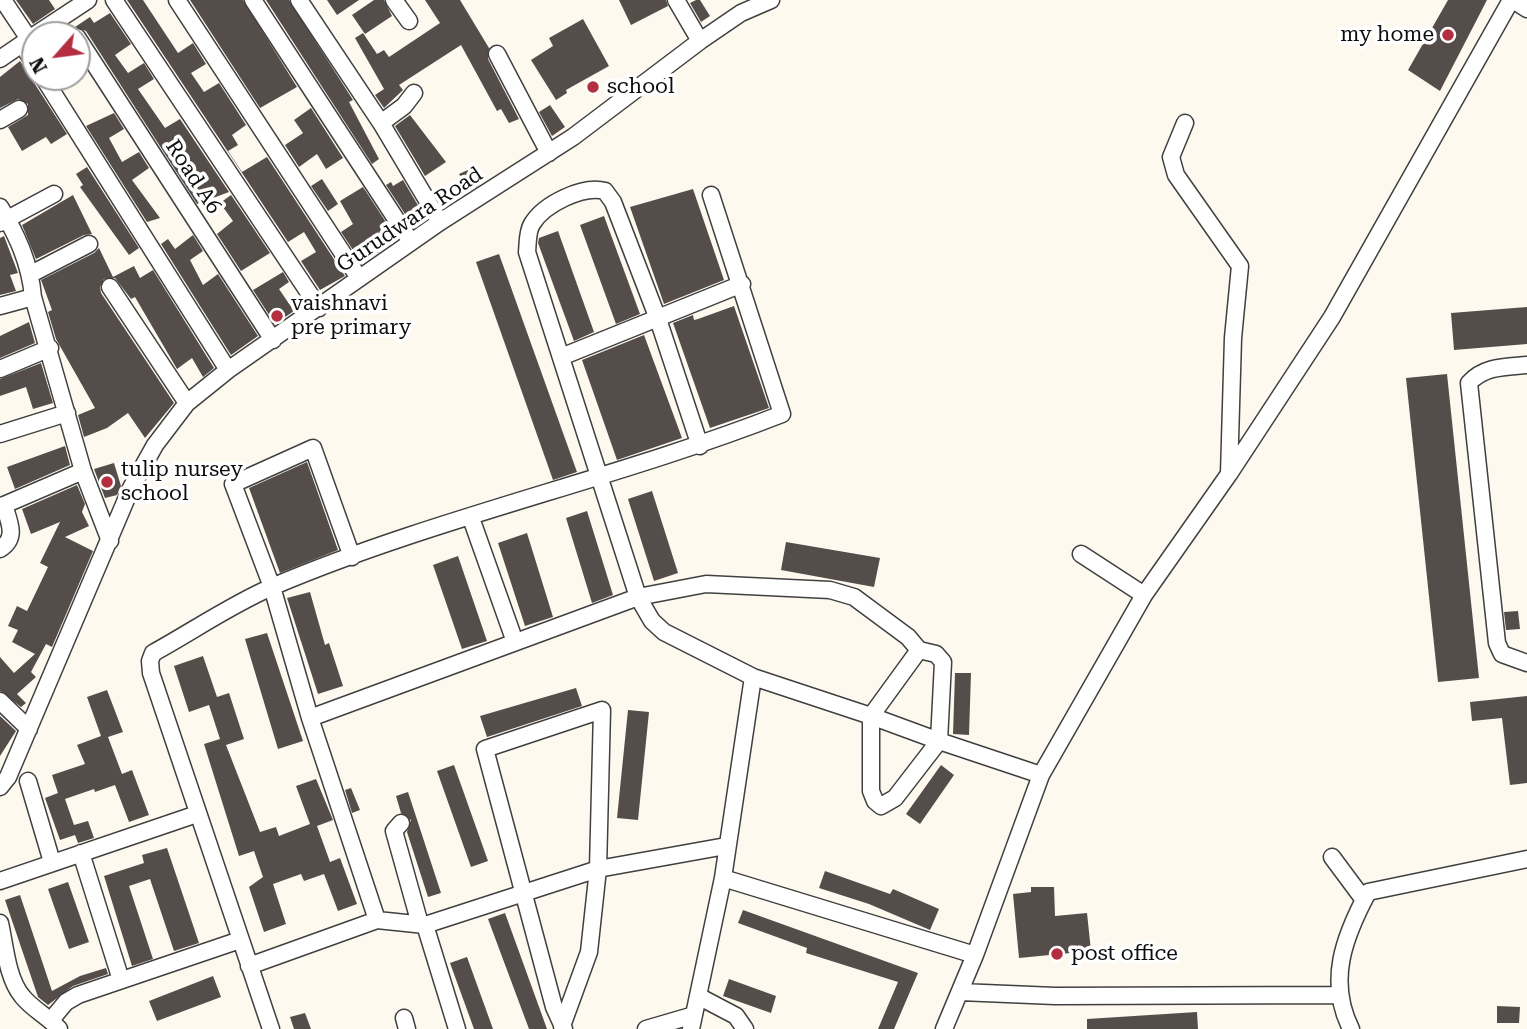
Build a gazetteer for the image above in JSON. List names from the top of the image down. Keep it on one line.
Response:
{"streets":{"street":["Road A6","Gurudwara Road"]},"crossings":[["Road A6","Gurudwara Road"]],"places":["my home","school","vaishnavi pre primary","tulip nursey school","post office"],"north":"bottom left"}
